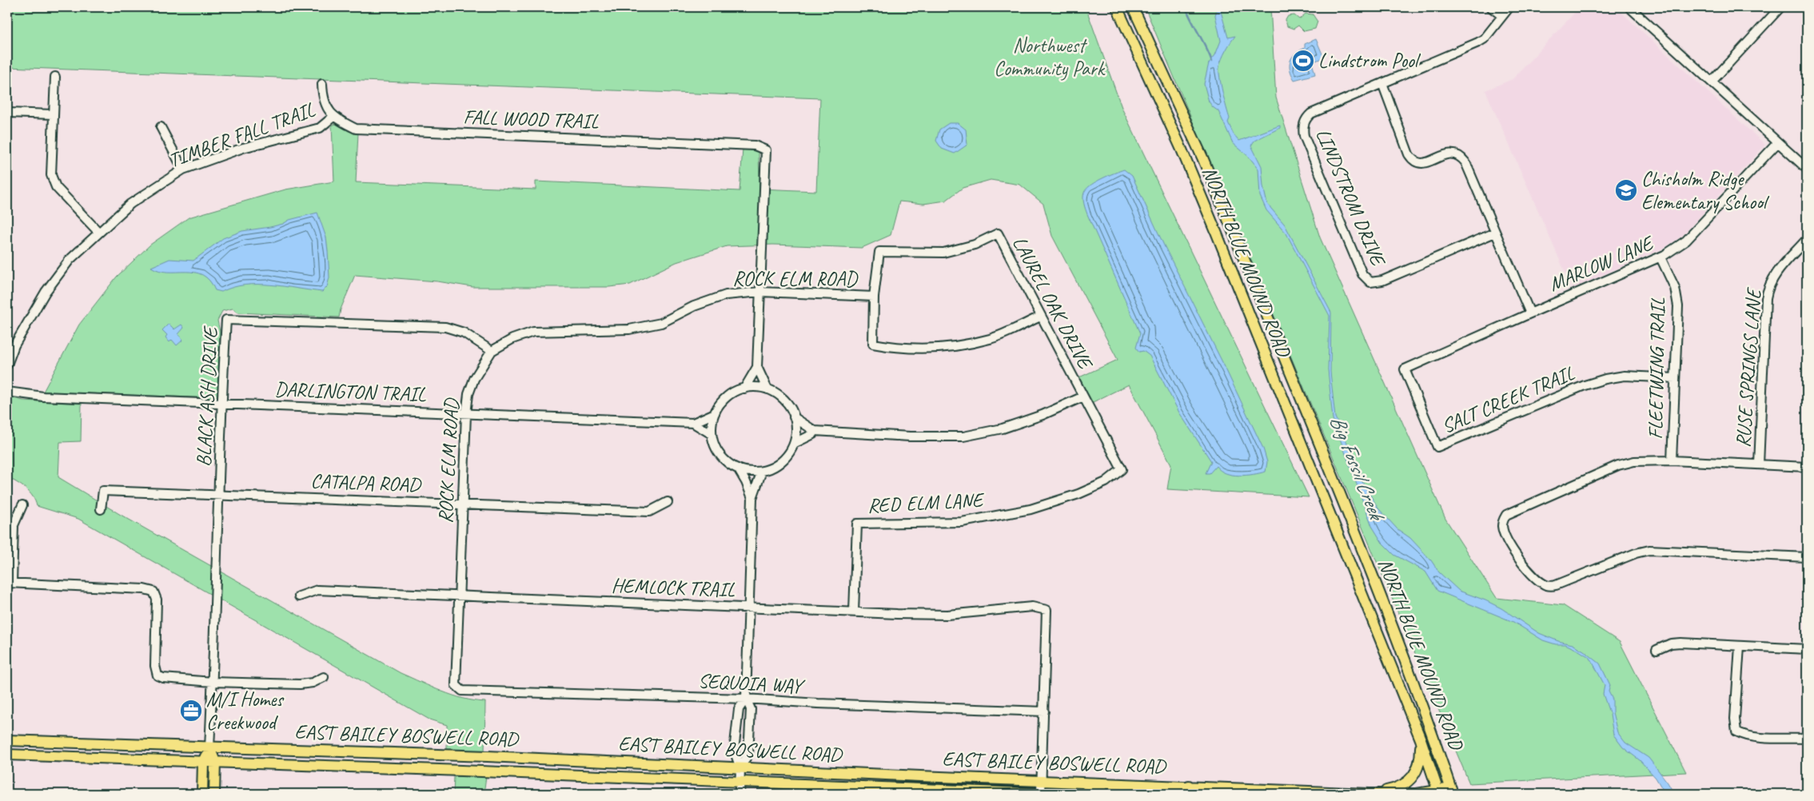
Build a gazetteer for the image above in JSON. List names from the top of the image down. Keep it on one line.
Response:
{"streets":{"main road":["NORTH BLUE MOUND ROAD","EAST BAILEY BOSWELL ROAD"],"street":["FALL WOOD TRAIL","TIMBER FALL TRAIL","LINDSTROM DRIVE","MARLOW LANE","ROCK ELM ROAD","LAUREL OAK DRIVE","FLEETWING TRAIL","RUSE SPRINGS LANE","DARLINGTON TRAIL","BLACK ASH DRIVE","SALT CREEK TRAIL","CATALPA ROAD","RED ELM LANE","HEMLOCK TRAIL","SEQUOIA WAY"]},"crossings":[["FALL WOOD TRAIL","TIMBER FALL TRAIL"],["FALL WOOD TRAIL","ROCK ELM ROAD"],["NORTH BLUE MOUND ROAD","EAST BAILEY BOSWELL ROAD"],["MARLOW LANE","FLEETWING TRAIL"],["MARLOW LANE","SALT CREEK TRAIL"],["ROCK ELM ROAD","LAUREL OAK DRIVE"],["ROCK ELM ROAD","DARLINGTON TRAIL"],["ROCK ELM ROAD","BLACK ASH DRIVE"],["ROCK ELM ROAD","CATALPA ROAD"],["ROCK ELM ROAD","HEMLOCK TRAIL"],["ROCK ELM ROAD","SEQUOIA WAY"],["LAUREL OAK DRIVE","RED ELM LANE"],["FLEETWING TRAIL","SALT CREEK TRAIL"],["DARLINGTON TRAIL","BLACK ASH DRIVE"],["BLACK ASH DRIVE","CATALPA ROAD"],["BLACK ASH DRIVE","EAST BAILEY BOSWELL ROAD"],["RED ELM LANE","HEMLOCK TRAIL"],["HEMLOCK TRAIL","SEQUOIA WAY"]],"water":["Big Fossil Creek"],"parks":["Northwest Community Park"],"places":{"sports":["Lindstrom Pool"],"school or university":["Chisholm Ridge Elementary School"],"office":["M/I Homes Creekwood"]}}
